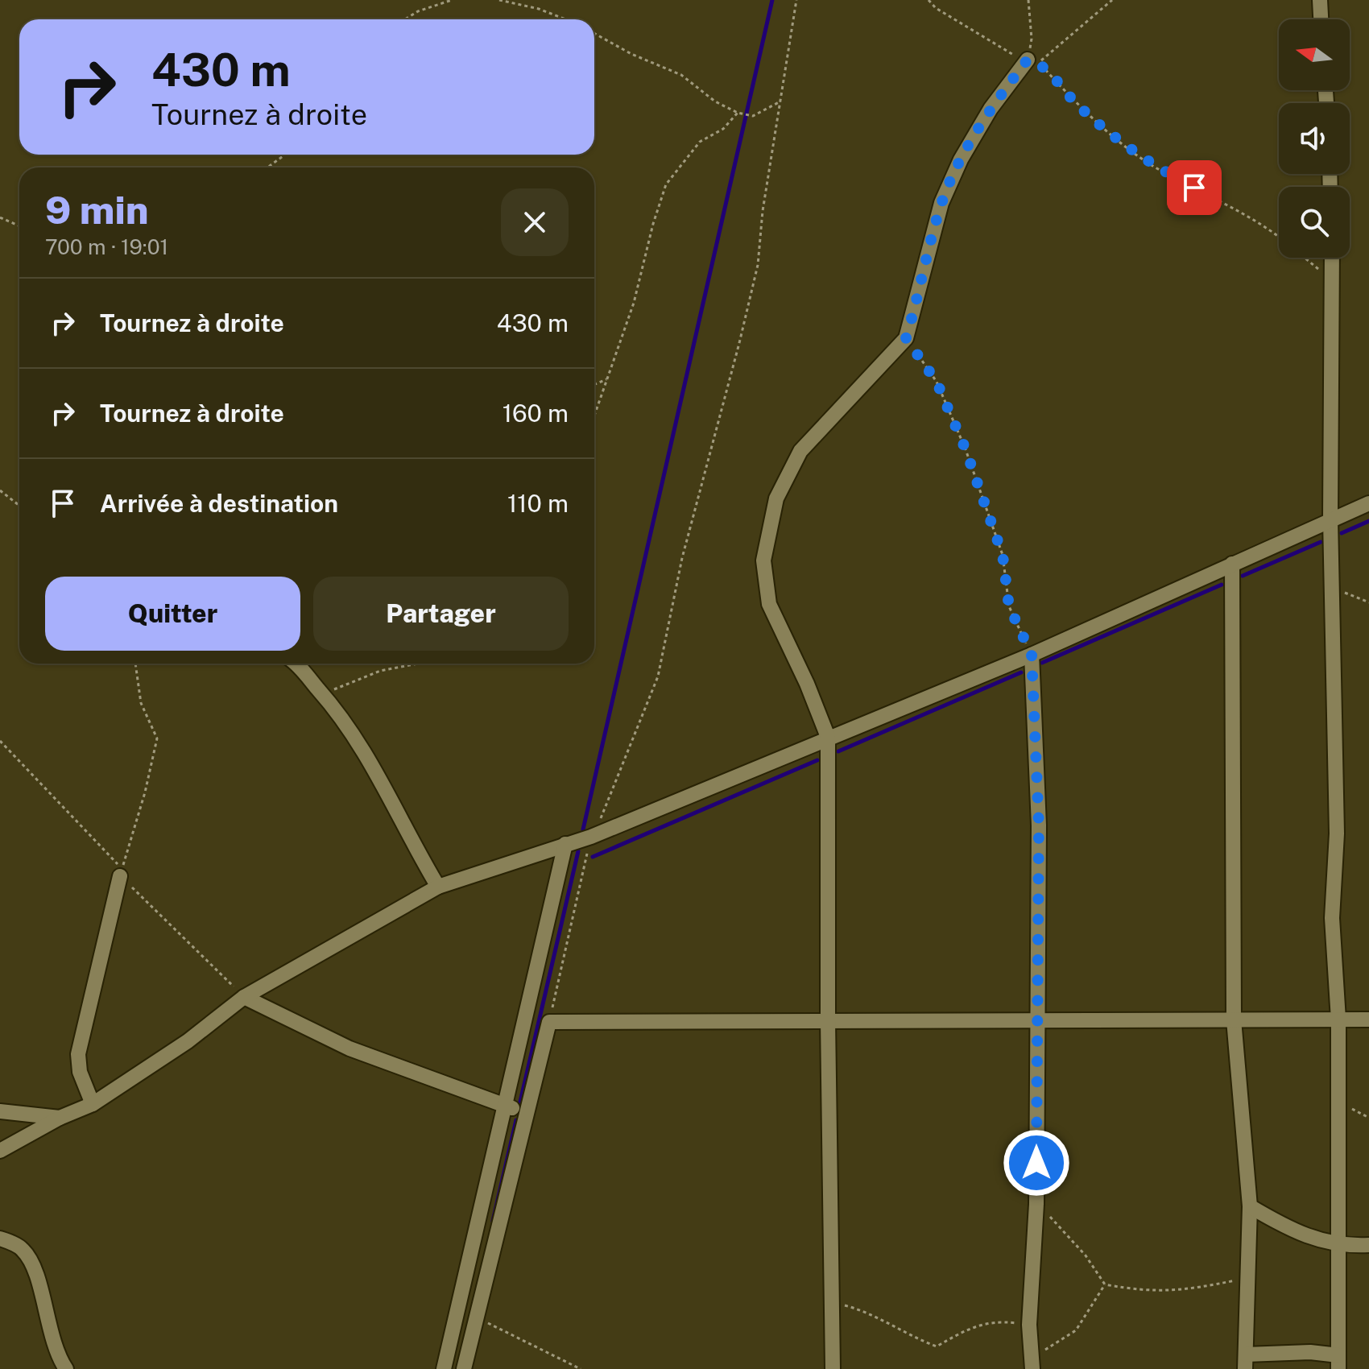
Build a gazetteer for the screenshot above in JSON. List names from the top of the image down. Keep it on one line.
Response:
{"north":"left","page":{"turn":["430 m","Tournez à droite"],"heading":["9 min","700 m · 19:01"],"list":[{"name":"Tournez à droite","value":"430 m"},{"name":"Tournez à droite","value":"160 m"},{"name":"Arrivée à destination","value":"110 m"}],"buttons":["Quitter","Partager"]}}
